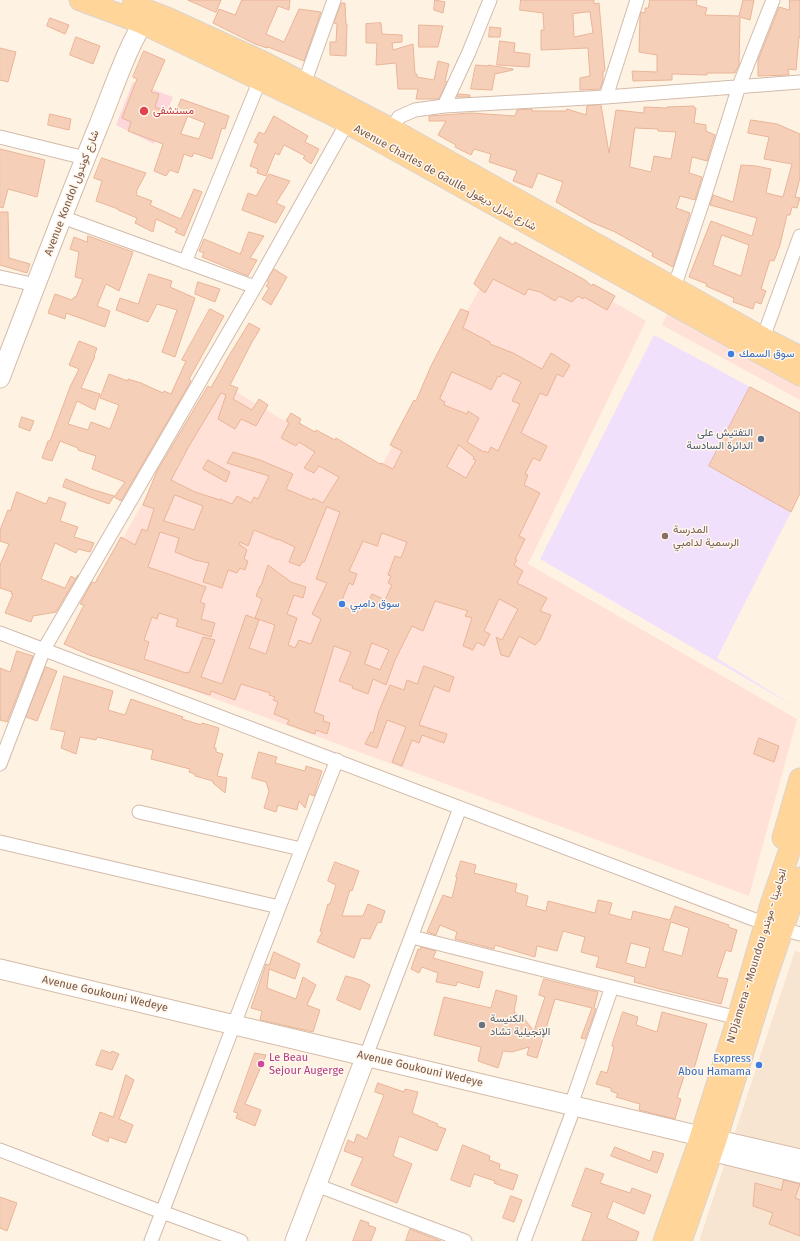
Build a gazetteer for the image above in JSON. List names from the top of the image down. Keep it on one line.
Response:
{"streets":{"main road":["Avenue Charles de Gaulle شارع شارل ديغول","N'Djamena - Moundou انجامينا - موندو"],"street":["Avenue Kondol شارع كوندول","Avenue Goukouni Wedeye"]},"crossings":[["Avenue Charles de Gaulle شارع شارل ديغول","Avenue Kondol شارع كوندول"],["N'Djamena - Moundou انجامينا - موندو","Avenue Goukouni Wedeye"]],"places":["مستشفى","سوق السمك","التفتيش على الدائرة السادسة","المدرسة الرسمية لدامبي","سوق دامبي","الكنيسة الإنجيلية تشاد","Le Beau Sejour Augerge","Express Abou Hamama"]}
